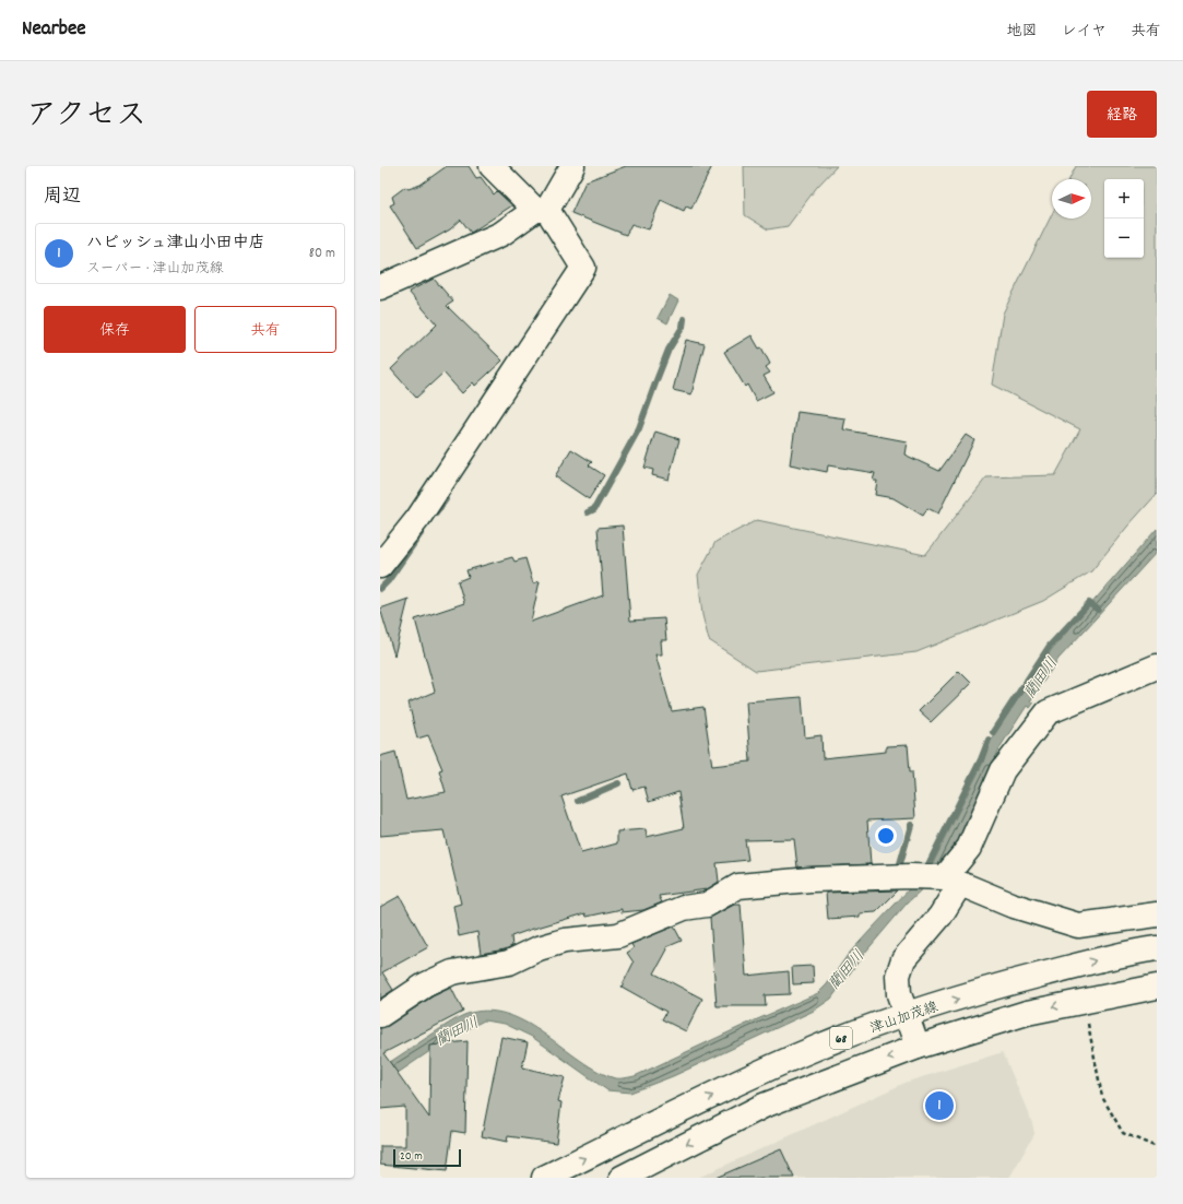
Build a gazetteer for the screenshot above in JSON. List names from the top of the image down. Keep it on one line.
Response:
{"streets":{"street":["津山加茂線","68"]},"water":["藺田川"],"scale_bar":"20 m","north":"right","page":{"header":"Nearbee","nav":["地図","レイヤ","共有"],"title":"アクセス","buttons":["経路",["保存","共有"]],"heading":"周辺","map_buttons":["+","−"],"list":[{"mark":"1","name":"ハピッシュ津山小田中店","note":"スーパー · 津山加茂線","value":"80 m"}],"pins":"1","scale":"20 m"}}
